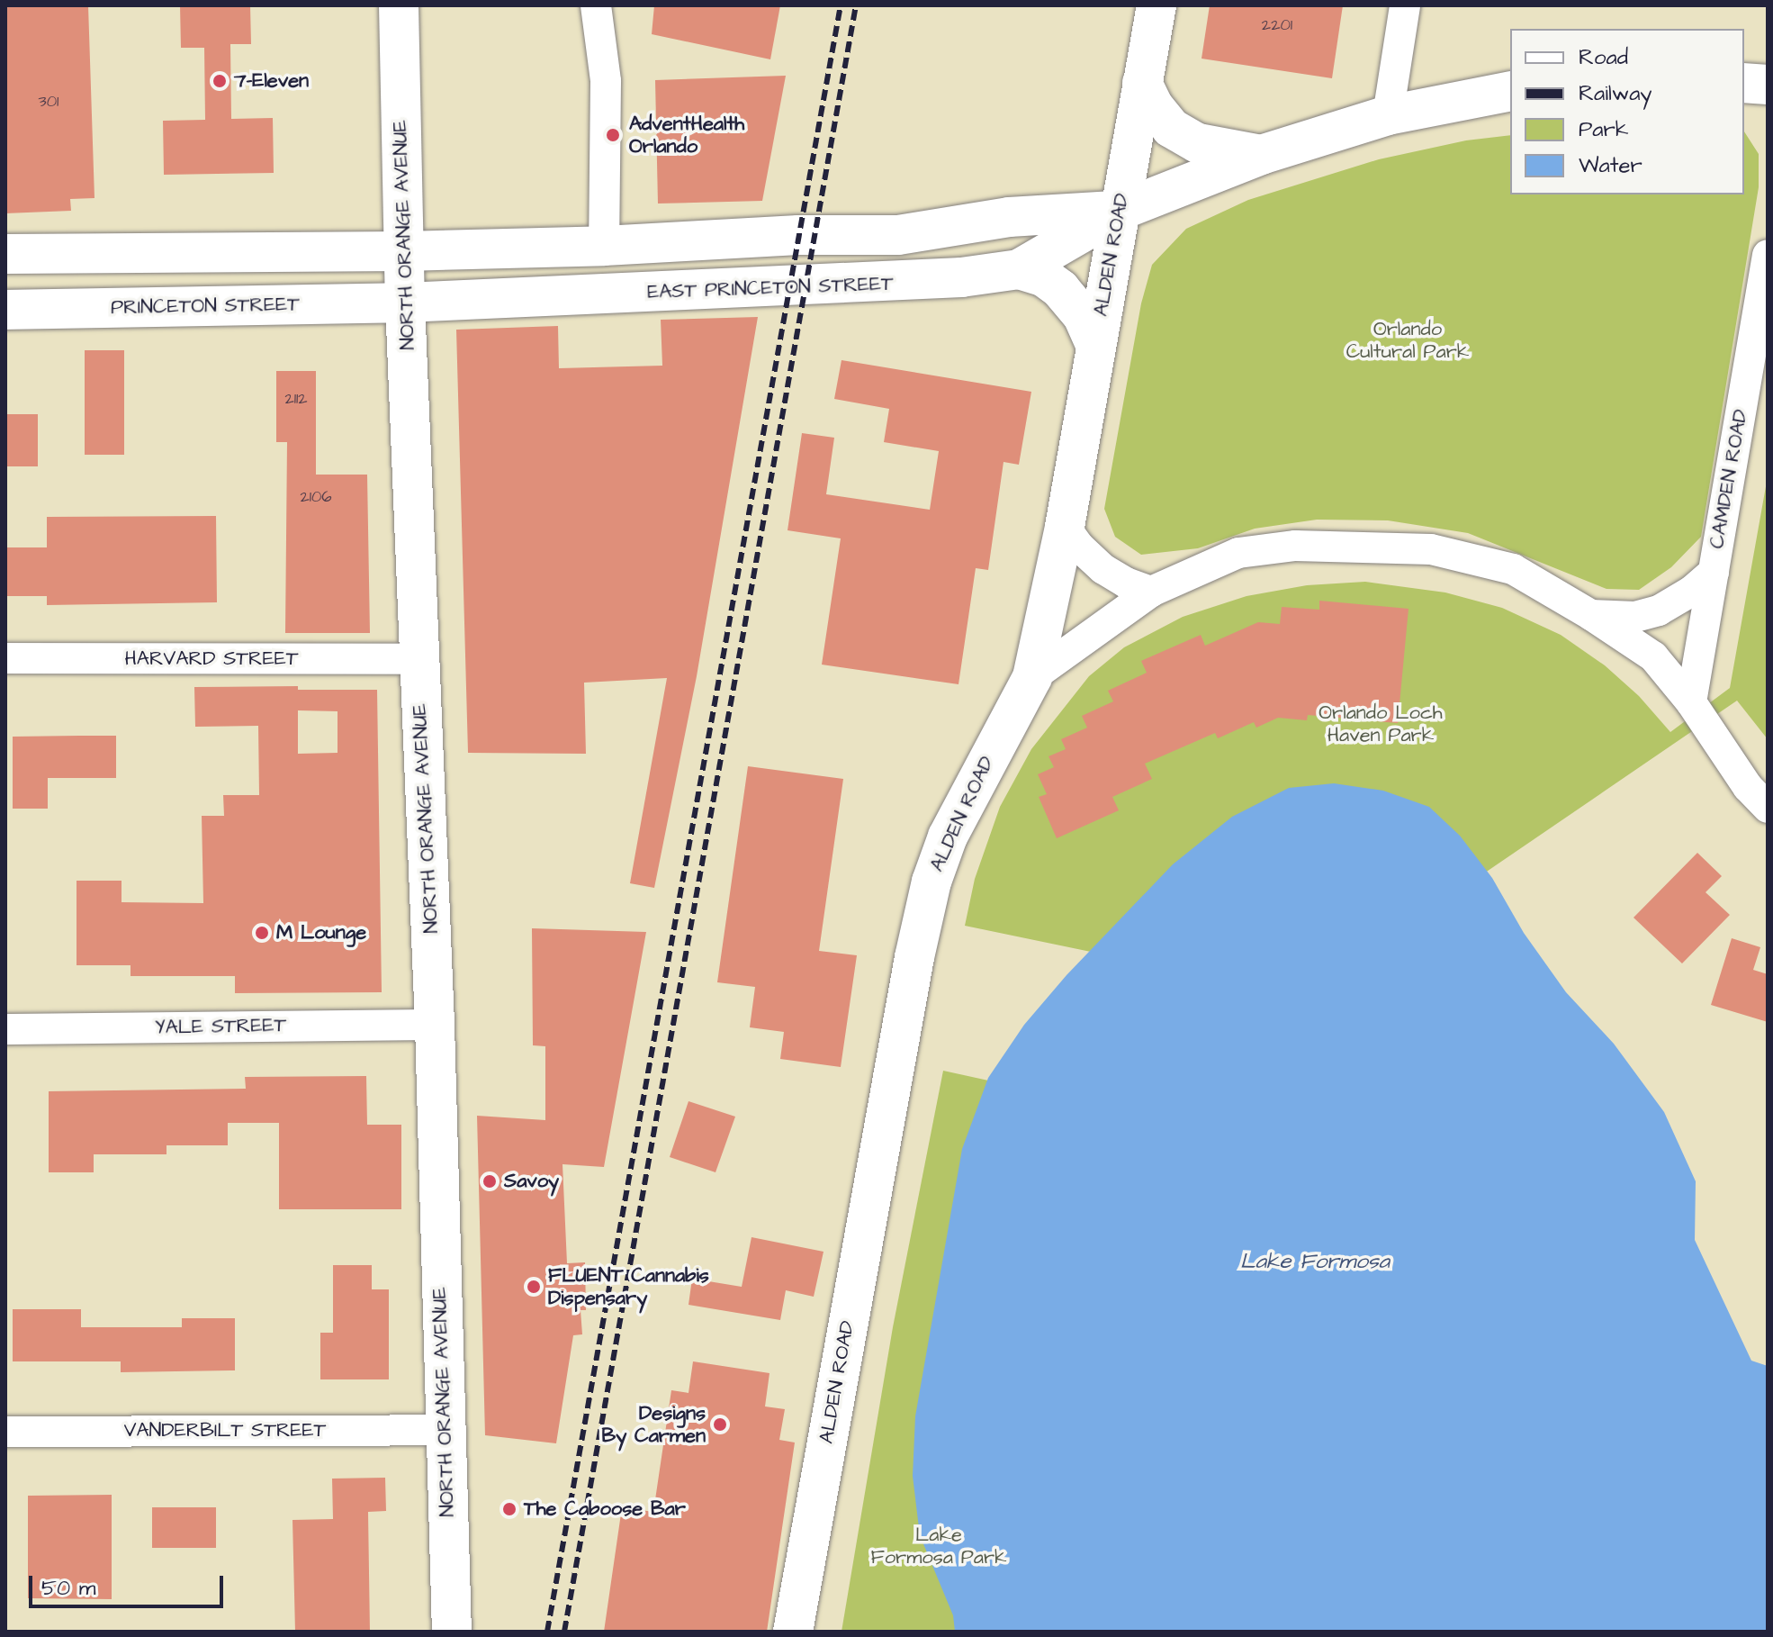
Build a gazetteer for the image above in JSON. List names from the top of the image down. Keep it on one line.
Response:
{"streets":{"main road":["NORTH ORANGE AVENUE","ALDEN ROAD","EAST PRINCETON STREET","PRINCETON STREET"],"street":["CAMDEN ROAD","HARVARD STREET","YALE STREET","VANDERBILT STREET"]},"crossings":[["NORTH ORANGE AVENUE","EAST PRINCETON STREET"],["NORTH ORANGE AVENUE","PRINCETON STREET"],["NORTH ORANGE AVENUE","HARVARD STREET"],["NORTH ORANGE AVENUE","YALE STREET"],["NORTH ORANGE AVENUE","VANDERBILT STREET"],["ALDEN ROAD","EAST PRINCETON STREET"],["EAST PRINCETON STREET","PRINCETON STREET"]],"water":["Lake Formosa"],"parks":["Orlando Cultural Park","Orlando Loch Haven Park","Lake Formosa Park"],"places":["7-Eleven","AdventHealth Orlando","M Lounge","Savoy","FLUENT Cannabis Dispensary","Designs By Carmen","The Caboose Bar"],"house_numbers":["2201","301","2112","2106"],"legend":["Road","Railway","Park","Water"],"scale_bar":"50 m"}
